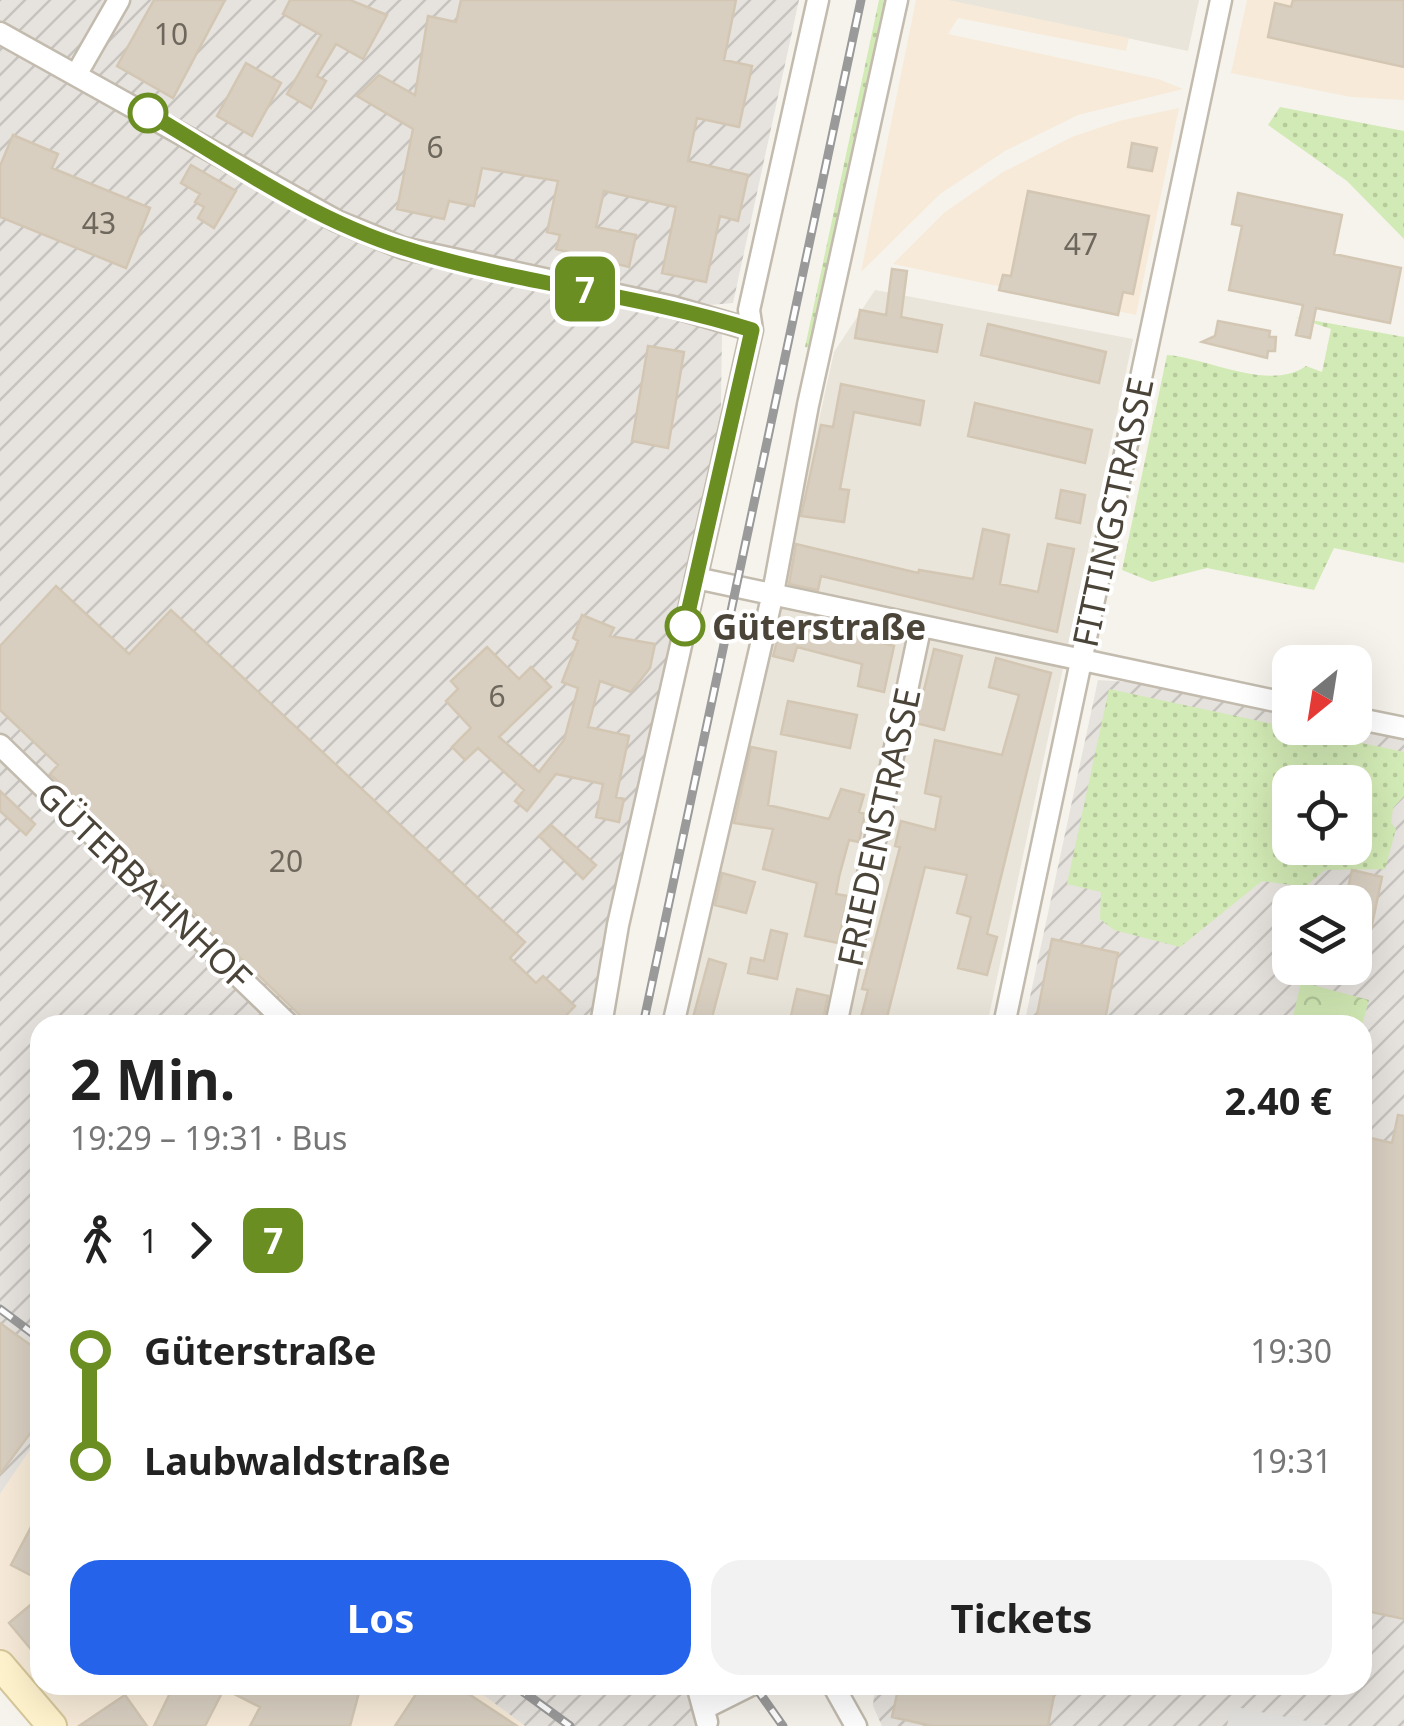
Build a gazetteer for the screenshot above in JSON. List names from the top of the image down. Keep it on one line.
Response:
{"streets":{"street":["FITTINGSTRASSE","FRIEDENSTRASSE","GÜTERBAHNHOF"]},"places":["Güterstraße"],"lines":["bus line 7"],"house_numbers":["10","6","43","47","6","20"],"north":"bottom left","page":{"on_map":"7","heading":["2 Min.","19:29 – 19:31 · Bus","2.40 €"],"legs":["1","7"],"list":[{"name":"Güterstraße","value":"19:30"},{"name":"Laubwaldstraße","value":"19:31"}],"buttons":["Los","Tickets"]}}
